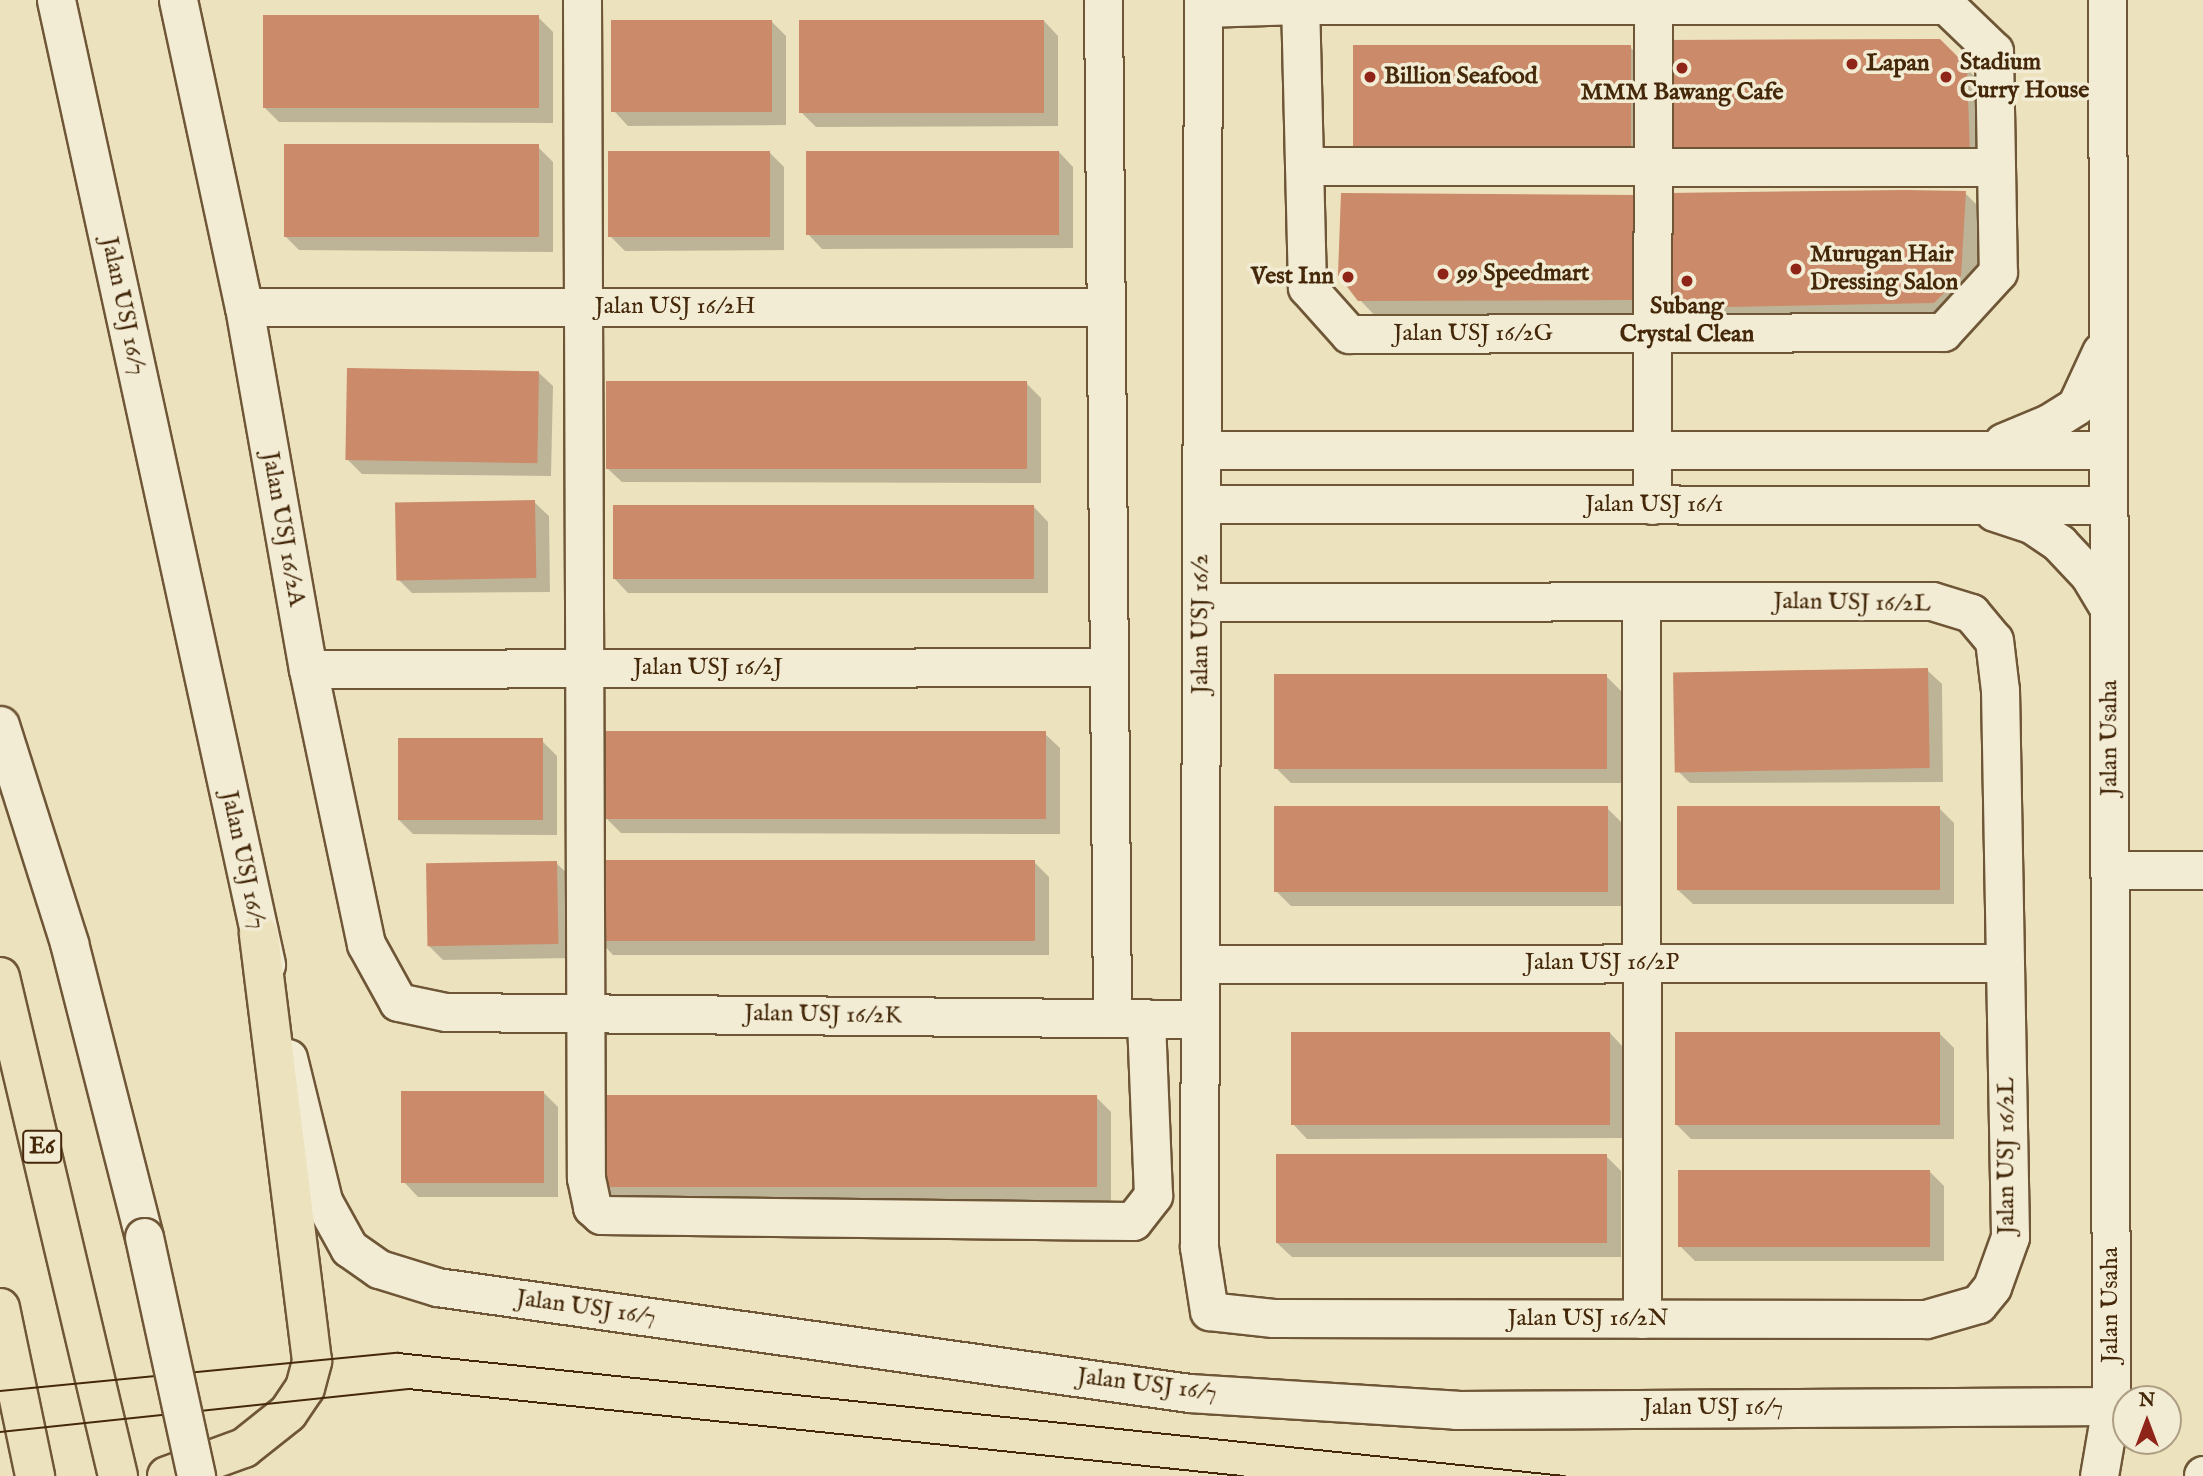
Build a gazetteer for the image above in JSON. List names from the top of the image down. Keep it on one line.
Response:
{"streets":{"main road":["E6"],"street":["Jalan USJ 16/7","Jalan USJ 16/2H","Jalan USJ 16/2G","Jalan USJ 16/1","Jalan USJ 16/2A","Jalan USJ 16/2L","Jalan USJ 16/2","Jalan USJ 16/2J","Jalan Usaha","Jalan USJ 16/2P","Jalan USJ 16/2K","Jalan USJ 16/2N"]},"crossings":[["Jalan USJ 16/7","Jalan Usaha"],["Jalan USJ 16/2H","Jalan USJ 16/2A"],["Jalan USJ 16/1","Jalan USJ 16/2"],["Jalan USJ 16/1","Jalan Usaha"],["Jalan USJ 16/2A","Jalan USJ 16/2J"],["Jalan USJ 16/2A","Jalan USJ 16/2K"],["Jalan USJ 16/2L","Jalan USJ 16/2"],["Jalan USJ 16/2L","Jalan USJ 16/2P"],["Jalan USJ 16/2L","Jalan USJ 16/2N"],["Jalan USJ 16/2","Jalan USJ 16/2P"],["Jalan USJ 16/2","Jalan USJ 16/2K"],["Jalan USJ 16/2","Jalan USJ 16/2N"]],"places":["Lapan","MMM Bawang Cafe","Billion Seafood","Stadium Curry House","Murugan Hair Dressing Salon","99 Speedmart","Vest Inn","Subang Crystal Clean"],"north":"top"}
